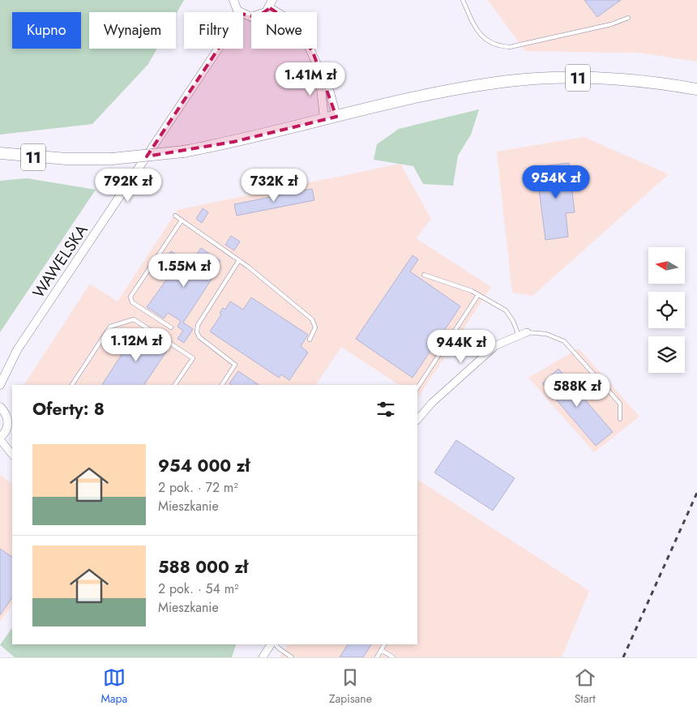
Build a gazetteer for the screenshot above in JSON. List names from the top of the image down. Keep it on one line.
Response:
{"streets":{"highway":["11"],"street":["WAWELSKA"]},"north":"left","page":{"chip":["Kupno","Wynajem","Filtry","Nowe"],"price":["1.41M zł","954K zł","792K zł","732K zł","1.55M zł","1.12M zł","944K zł","588K zł"],"heading":"Oferty: 8","list":[{"name":"954 000 zł","note":"2 pok. · 72 m² · Mieszkanie"},{"name":"588 000 zł","note":"2 pok. · 54 m² · Mieszkanie"}],"tabs":["Mapa","Zapisane","Start"]}}
